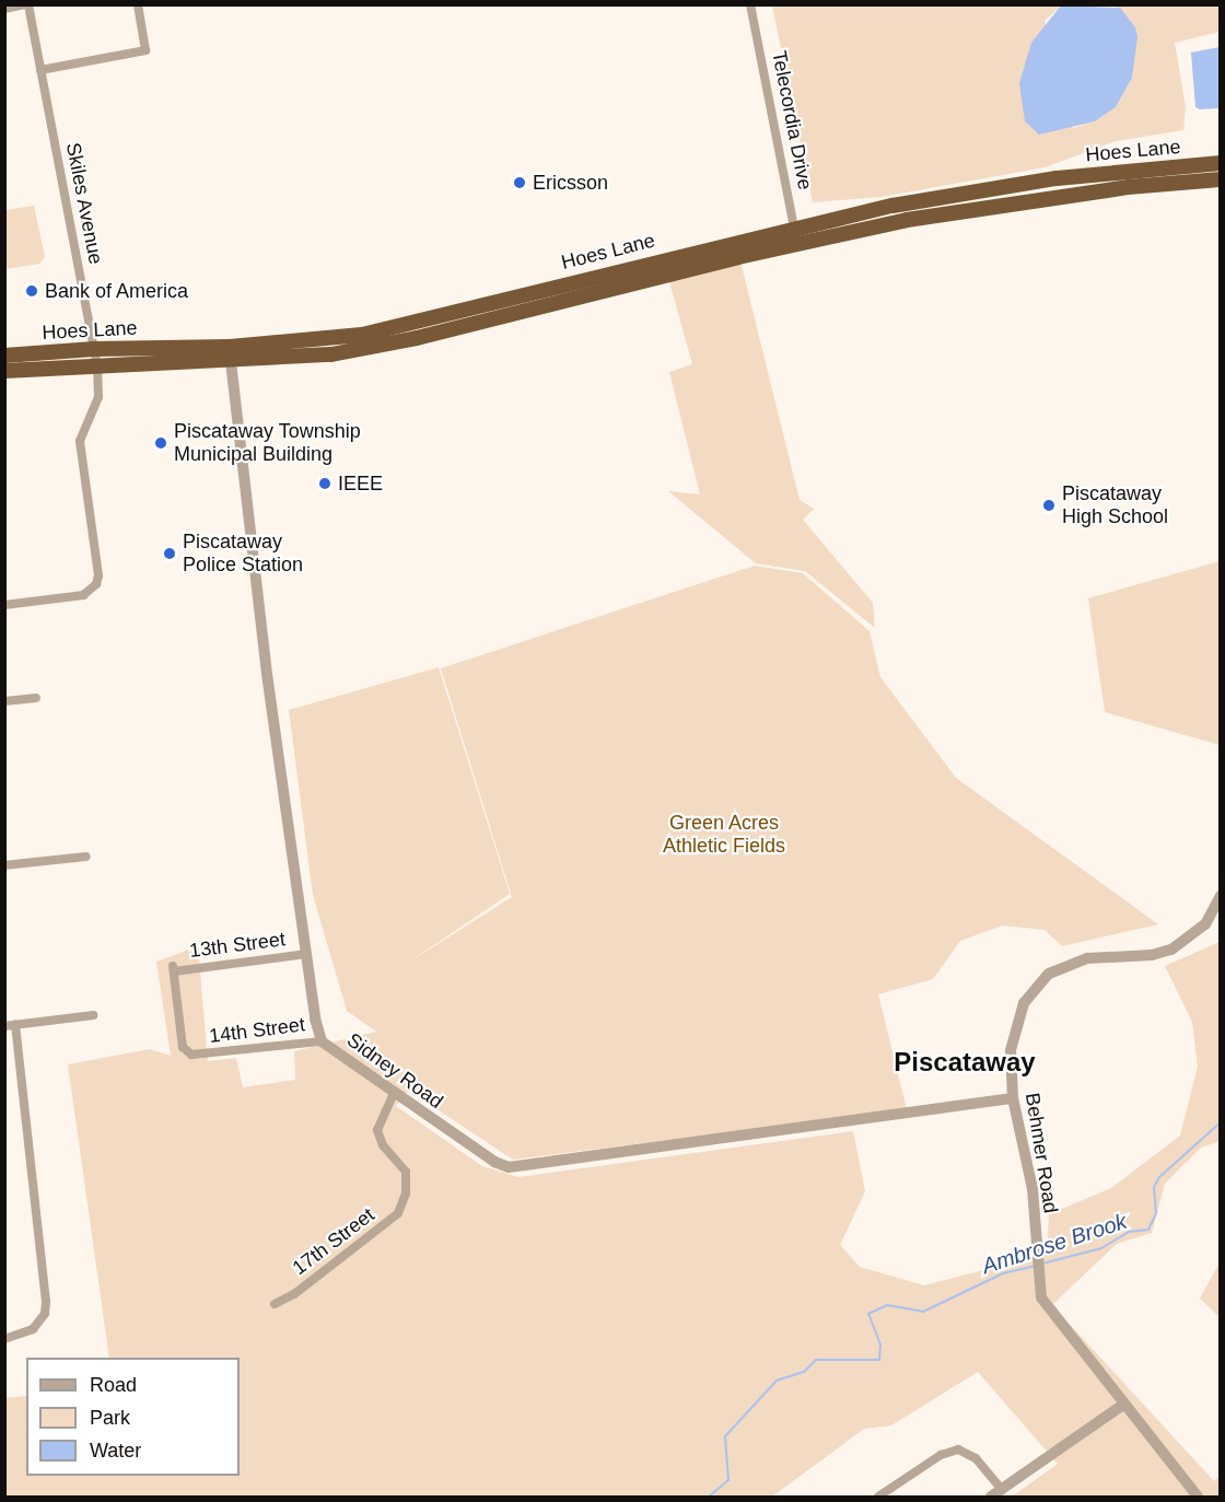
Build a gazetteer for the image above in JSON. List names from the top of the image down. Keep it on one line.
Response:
{"streets":{"highway":["Hoes Lane"],"street":["Telecordia Drive","Skiles Avenue","13th Street","14th Street","Sidney Road","Behmer Road","17th Street"]},"crossings":[["Telecordia Drive","Hoes Lane"],["Hoes Lane","Skiles Avenue"],["Hoes Lane","Sidney Road"],["13th Street","14th Street"],["13th Street","Sidney Road"],["14th Street","Sidney Road"],["Sidney Road","Behmer Road"],["Sidney Road","17th Street"]],"districts":["Piscataway"],"water":["Ambrose Brook"],"parks":["Green Acres Athletic Fields"],"places":["Ericsson","Bank of America","Piscataway Township Municipal Building","IEEE","Piscataway High School","Piscataway Police Station"],"legend":["Road","Park","Water"]}
